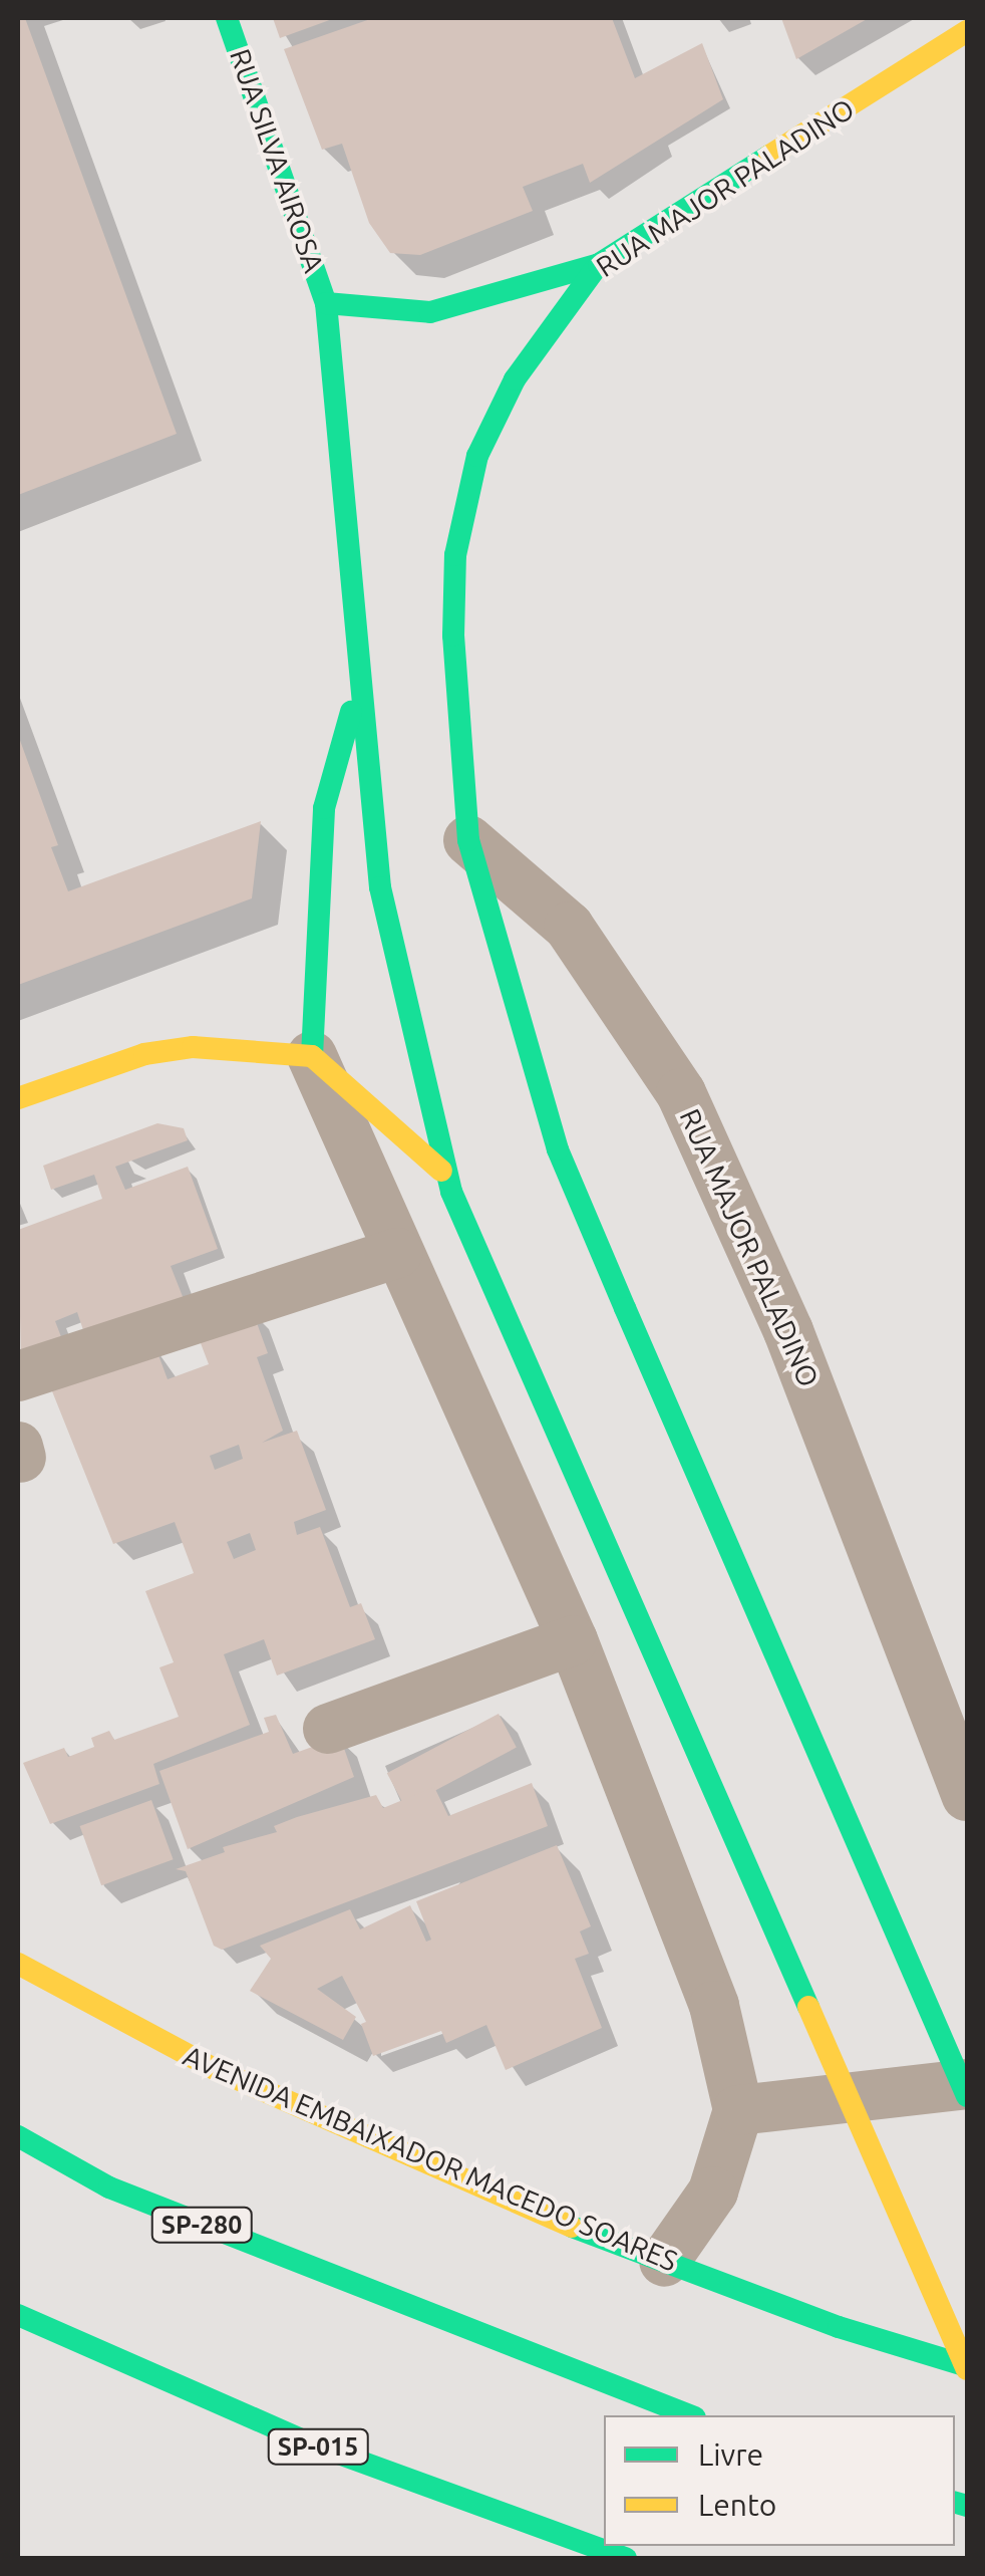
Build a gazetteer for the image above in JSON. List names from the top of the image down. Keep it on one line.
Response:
{"streets":{"main road":["RUA SILVA AIROSA","RUA MAJOR PALADINO","AVENIDA EMBAIXADOR MACEDO SOARES","SP-280","SP-015"]},"legend":["Livre","Lento"]}
